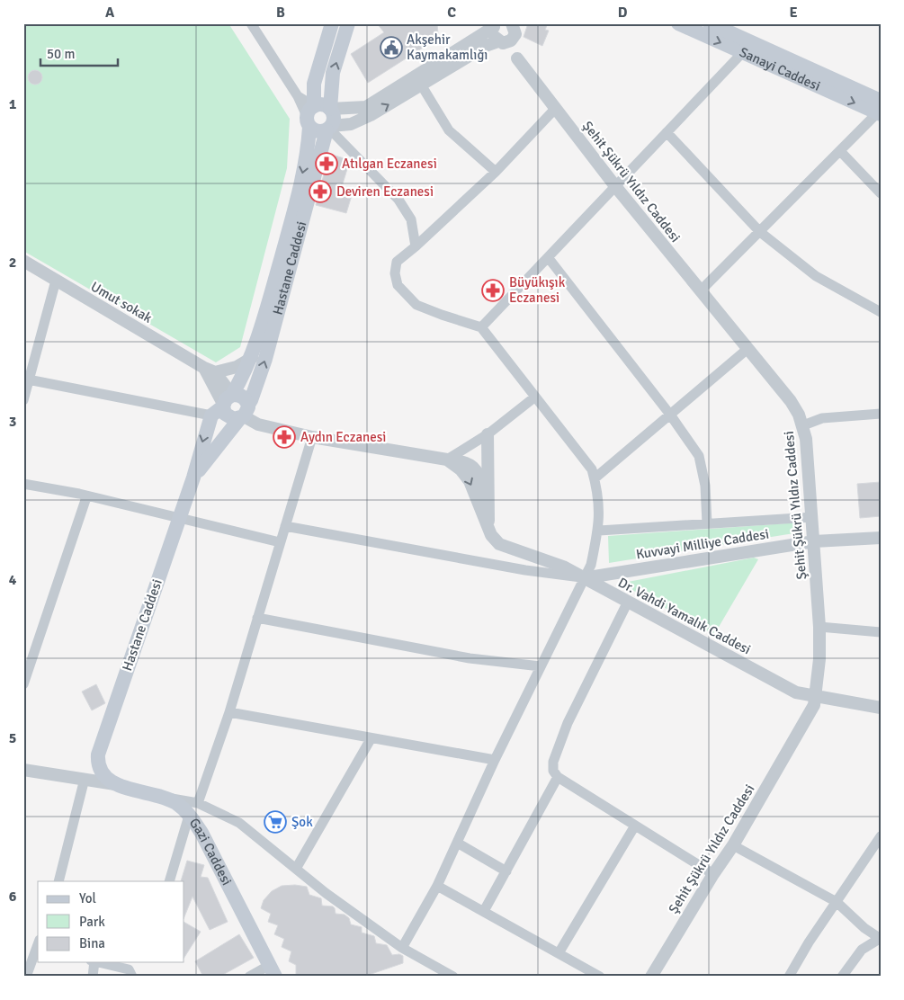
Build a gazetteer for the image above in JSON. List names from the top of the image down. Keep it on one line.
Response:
{"streets":{"main road":["Sanayi Caddesi","Hastane Caddesi","Gazi Caddesi"],"street":["Şehit Şükrü Yıldız Caddesi","Umut sokak","Kuvvayi Milliye Caddesi","Dr. Vahdi Yamalık Caddesi"]},"crossings":[["Şehit Şükrü Yıldız Caddesi","Kuvvayi Milliye Caddesi"],["Şehit Şükrü Yıldız Caddesi","Dr. Vahdi Yamalık Caddesi"],["Hastane Caddesi","Dr. Vahdi Yamalık Caddesi"],["Hastane Caddesi","Gazi Caddesi"],["Kuvvayi Milliye Caddesi","Dr. Vahdi Yamalık Caddesi"]],"places":{"public building":["Akşehir Kaymakamlığı"],"pharmacy":["Atılgan Eczanesi","Deviren Eczanesi","Büyükışık Eczanesi","Aydın Eczanesi"],"supermarket":["Şok"]},"legend":["Yol","Park","Bina"],"scale_bar":"50 m","grid":{"columns":["A","B","C","D","E"],"rows":["1","2","3","4","5","6"]}}
